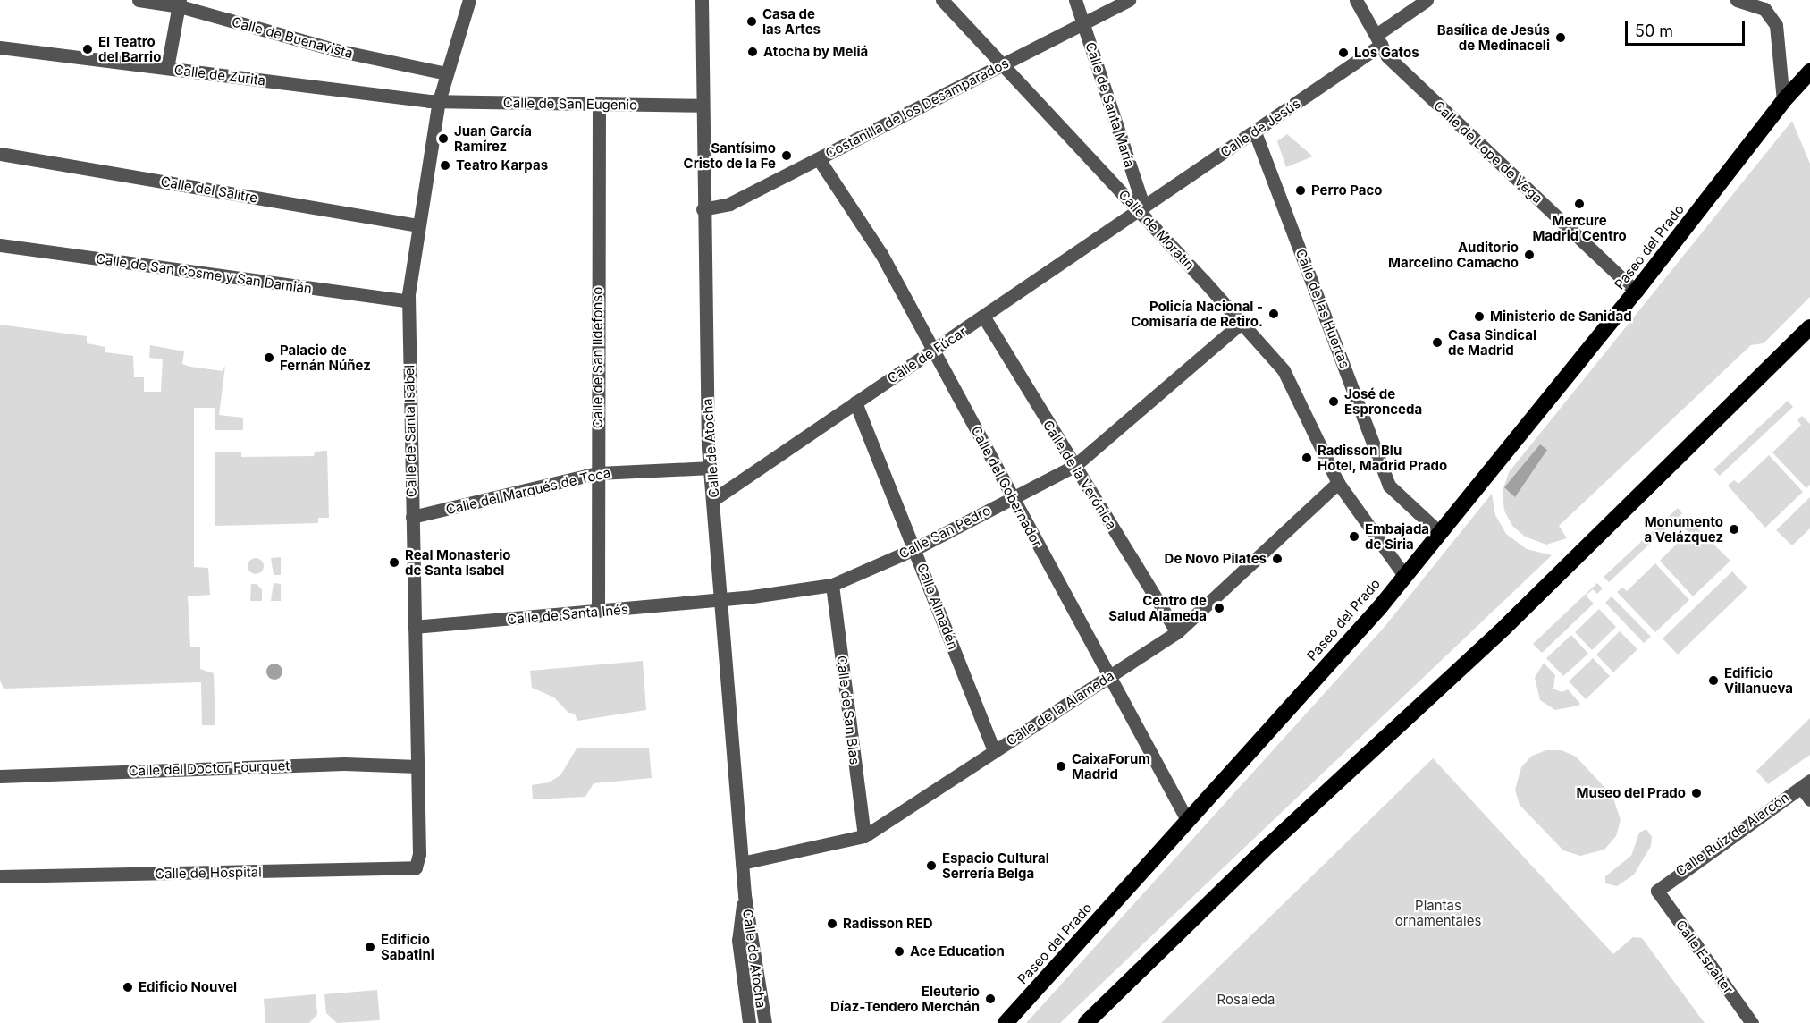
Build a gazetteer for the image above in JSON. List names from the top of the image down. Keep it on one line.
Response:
{"streets":{"highway":["Paseo del Prado"],"street":["Calle de Buenavista","Calle de Zurita","Calle de San Eugenio","Calle de Santa María","Costanilla de los Desamparados","Calle de Jesús","Calle de Lope de Vega","Calle del Salitre","Calle de Moratín","Calle de San Cosme y San Damián","Calle de las Huertas","Calle de Fúcar","Calle de San Ildefonso","Calle de Santa Isabel","Calle de Atocha","Calle de la Verónica","Calle del Gobernador","Calle del Marqués de Toca","Calle San Pedro","Calle Almadén","Calle de Santa Inés","Calle de la Alameda","Calle de San Blas","Calle del Doctor Fourquet","Calle Ruiz de Alarcón","Calle de Hospital","Calle Espalter"]},"crossings":[["Calle de Buenavista","Calle de Santa Isabel"],["Calle de Zurita","Calle de San Eugenio"],["Calle de Zurita","Calle de Santa Isabel"],["Calle de San Eugenio","Calle de San Ildefonso"],["Calle de San Eugenio","Calle de Santa Isabel"],["Calle de San Eugenio","Calle de Atocha"],["Calle de Santa María","Costanilla de los Desamparados"],["Calle de Santa María","Calle de Jesús"],["Calle de Santa María","Calle de Moratín"],["Calle de Santa María","Calle de Fúcar"],["Costanilla de los Desamparados","Calle de Moratín"],["Costanilla de los Desamparados","Calle de Atocha"],["Costanilla de los Desamparados","Calle del Gobernador"],["Calle de Jesús","Calle de Lope de Vega"],["Calle de Jesús","Calle de Moratín"],["Calle de Jesús","Calle de las Huertas"],["Calle de Jesús","Calle de Fúcar"],["Calle de Lope de Vega","Paseo del Prado"],["Calle del Salitre","Calle de Santa Isabel"],["Calle de Moratín","Paseo del Prado"],["Calle de Moratín","Calle de Fúcar"],["Calle de Moratín","Calle San Pedro"],["Calle de Moratín","Calle de la Alameda"],["Paseo del Prado","Calle de las Huertas"],["Paseo del Prado","Calle del Gobernador"],["Calle de San Cosme y San Damián","Calle de Santa Isabel"],["Calle de Fúcar","Calle de Atocha"],["Calle de Fúcar","Calle de la Verónica"],["Calle de Fúcar","Calle del Gobernador"],["Calle de Fúcar","Calle Almadén"],["Calle de San Ildefonso","Calle del Marqués de Toca"],["Calle de San Ildefonso","Calle de Santa Inés"],["Calle de Santa Isabel","Calle del Marqués de Toca"],["Calle de Santa Isabel","Calle de Santa Inés"],["Calle de Santa Isabel","Calle del Doctor Fourquet"],["Calle de Santa Isabel","Calle de Hospital"],["Calle de Atocha","Calle del Marqués de Toca"],["Calle de Atocha","Calle San Pedro"],["Calle de Atocha","Calle de Santa Inés"],["Calle de Atocha","Calle de la Alameda"],["Calle de la Verónica","Calle San Pedro"],["Calle de la Verónica","Calle de la Alameda"],["Calle del Gobernador","Calle San Pedro"],["Calle del Gobernador","Calle de la Alameda"],["Calle San Pedro","Calle Almadén"],["Calle San Pedro","Calle de Santa Inés"],["Calle San Pedro","Calle de San Blas"],["Calle Almadén","Calle de la Alameda"],["Calle de la Alameda","Calle de San Blas"],["Calle Ruiz de Alarcón","Calle Espalter"]],"parks":["Plantas ornamentales","Rosaleda"],"places":["Casa de las Artes","Basílica de Jesús de Medinaceli","El Teatro del Barrio","Atocha by Meliá","Los Gatos","Juan García Ramírez","Santísimo Cristo de la Fe","Teatro Karpas","Perro Paco","Mercure Madrid Centro","Auditorio Marcelino Camacho","Policía Nacional - Comisaría de Retiro.","Ministerio de Sanidad","Casa Sindical de Madrid","Palacio de Fernán Núñez","José de Espronceda","Radisson Blu Hotel, Madrid Prado","Monumento a Velázquez","Embajada de Siria","De Novo Pilates","Real Monasterio de Santa Isabel","Centro de Salud Alameda","Edificio Villanueva","CaixaForum Madrid","Museo del Prado","Espacio Cultural Serrería Belga","Radisson RED","Edificio Sabatini","Ace Education","Edificio Nouvel","Eleuterio Díaz-Tendero Merchán"],"scale_bar":"50 m"}
